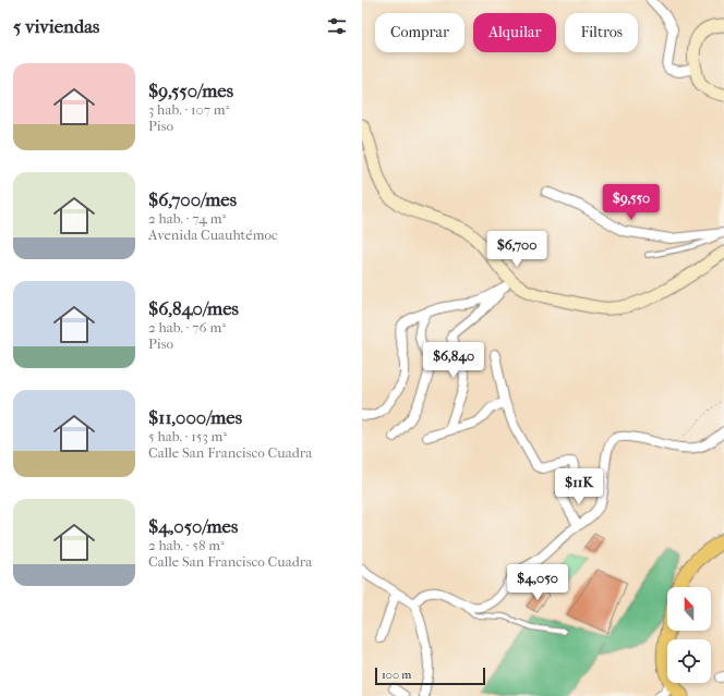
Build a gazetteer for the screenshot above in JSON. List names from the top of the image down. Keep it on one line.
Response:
{"scale_bar":"100 m","north":"top","page":{"heading":"5 viviendas","chip":["Comprar","Alquilar","Filtros"],"list":[{"name":"$9,550/mes","note":"3 hab. · 107 m² · Piso"},{"name":"$6,700/mes","note":"2 hab. · 74 m² · Avenida Cuauhtémoc"},{"name":"$6,840/mes","note":"2 hab. · 76 m² · Piso"},{"name":"$11,000/mes","note":"5 hab. · 153 m² · Calle San Francisco Cuadra"},{"name":"$4,050/mes","note":"2 hab. · 58 m² · Calle San Francisco Cuadra"}],"price":["$9,550","$6,700","$6,840","$11K","$4,050"],"scale":"100 m"}}
